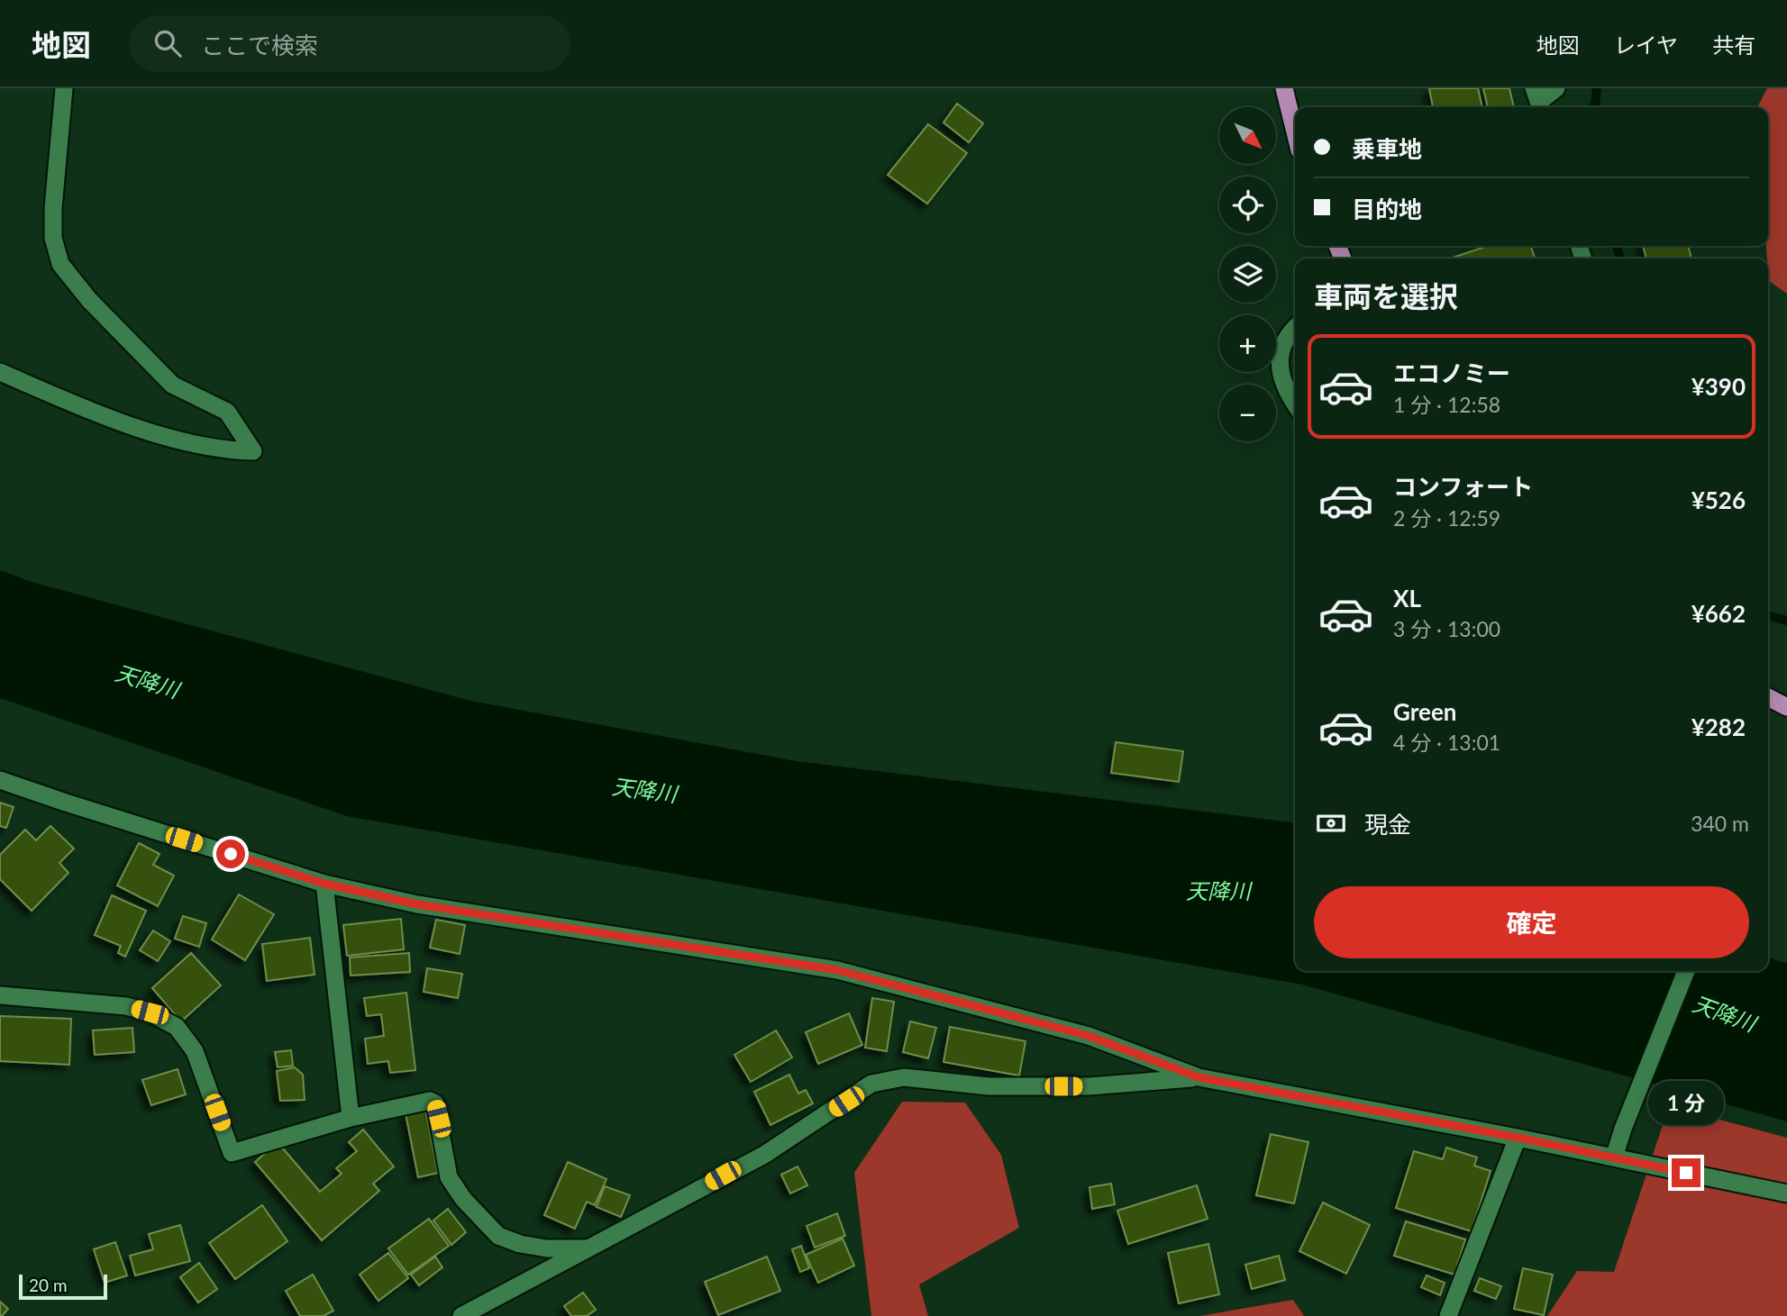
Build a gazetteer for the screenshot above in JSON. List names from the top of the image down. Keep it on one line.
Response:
{"water":["天降川"],"scale_bar":"20 m","north":"bottom right","page":{"header":"地図","search":"ここで検索","nav":["地図","レイヤ","共有"],"map_buttons":["+","−"],"banner":["乗車地","目的地"],"heading":"車両を選択","list":[{"name":"エコノミー","note":"1 分 · 12:58","value":"¥390"},{"name":"コンフォート","note":"2 分 · 12:59","value":"¥526"},{"name":"XL","note":"3 分 · 13:00","value":"¥662"},{"name":"Green","note":"4 分 · 13:01","value":"¥282"}],"pay":["現金","340 m"],"buttons":"確定","bubble":"1 分","scale":"20 m"}}
